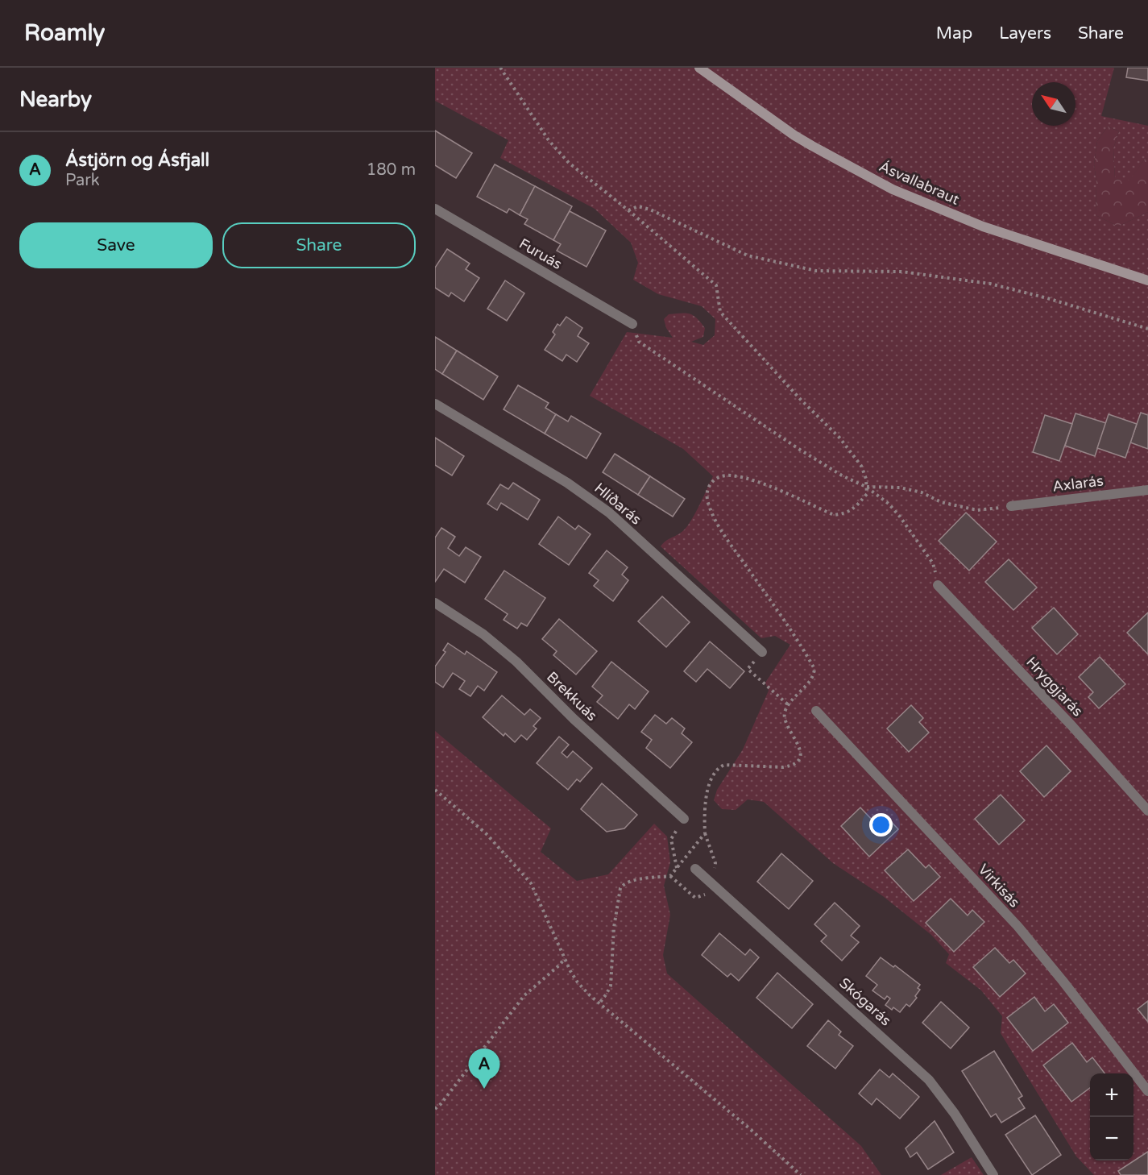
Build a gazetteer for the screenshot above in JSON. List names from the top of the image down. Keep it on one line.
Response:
{"streets":{"main road":["Ásvallabraut"],"street":["Furuás","Axlarás","Hlíðarás","Hryggjarás","Brekkuás","Virkisás","Skógarás"]},"north":"top left","page":{"header":"Roamly","nav":["Map","Layers","Share"],"heading":"Nearby","list":[{"mark":"A","name":"Ástjörn og Ásfjall","note":"Park","value":"180 m"}],"buttons":["Save","Share"],"pins":"A","map_buttons":["+","−"]}}
